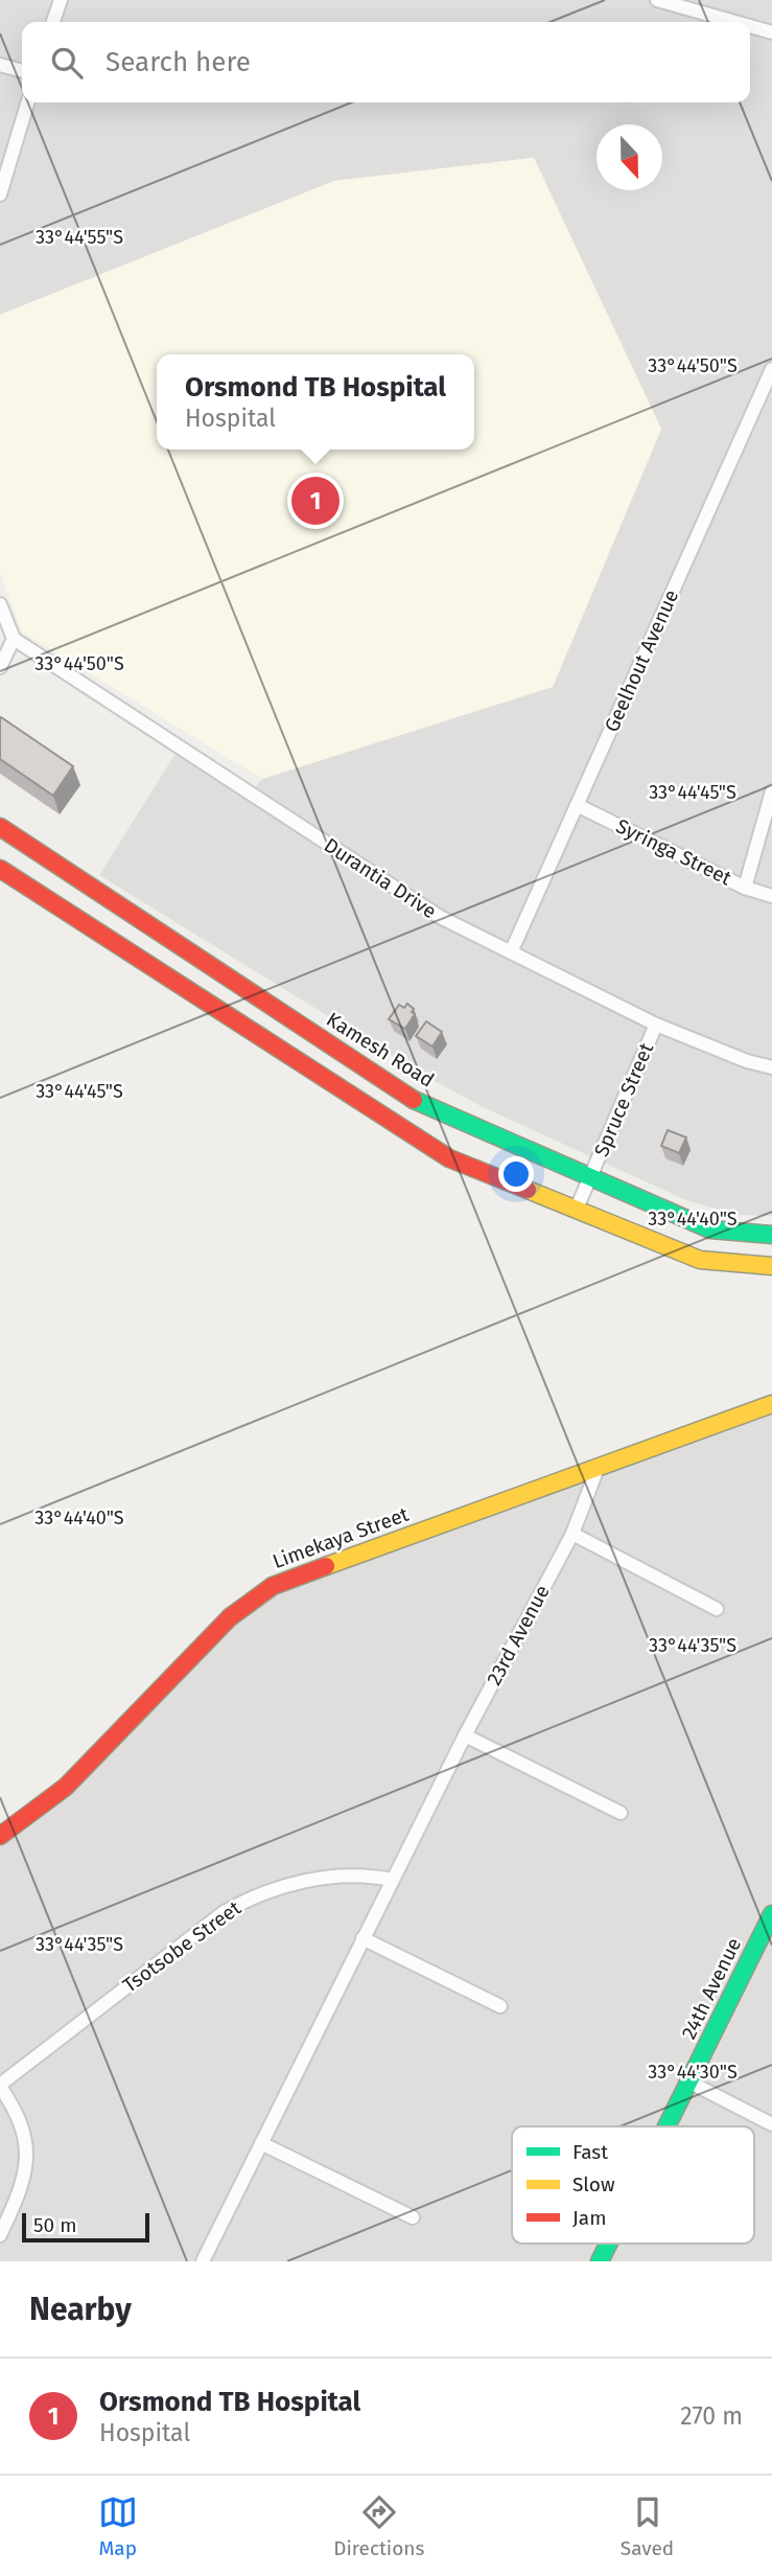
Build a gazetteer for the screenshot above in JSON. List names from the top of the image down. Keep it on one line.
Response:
{"streets":{"main road":["Kamesh Road","Limekaya Street","24th Avenue"],"street":["Geelhout Avenue","Syringa Street","Durantia Drive","Spruce Street","23rd Avenue","Tsotsobe Street"]},"crossings":[["Geelhout Avenue","Syringa Street"],["Geelhout Avenue","Durantia Drive"],["Durantia Drive","Spruce Street"],["Kamesh Road","Spruce Street"],["Limekaya Street","23rd Avenue"],["23rd Avenue","Tsotsobe Street"]],"legend":["Fast","Slow","Jam"],"scale_bar":"50 m","north":"bottom","page":{"search":"Search here","popup":["Orsmond TB Hospital","Hospital"],"pins":"1","scale":"50 m","heading":"Nearby","list":[{"mark":"1","name":"Orsmond TB Hospital","note":"Hospital","value":"270 m"}],"nav":["Map","Directions","Saved"]},"coordinates":["33°44'55\"S","33°44'50\"S","33°44'45\"S","33°44'40\"S","33°44'35\"S","33°44'30\"S"]}
